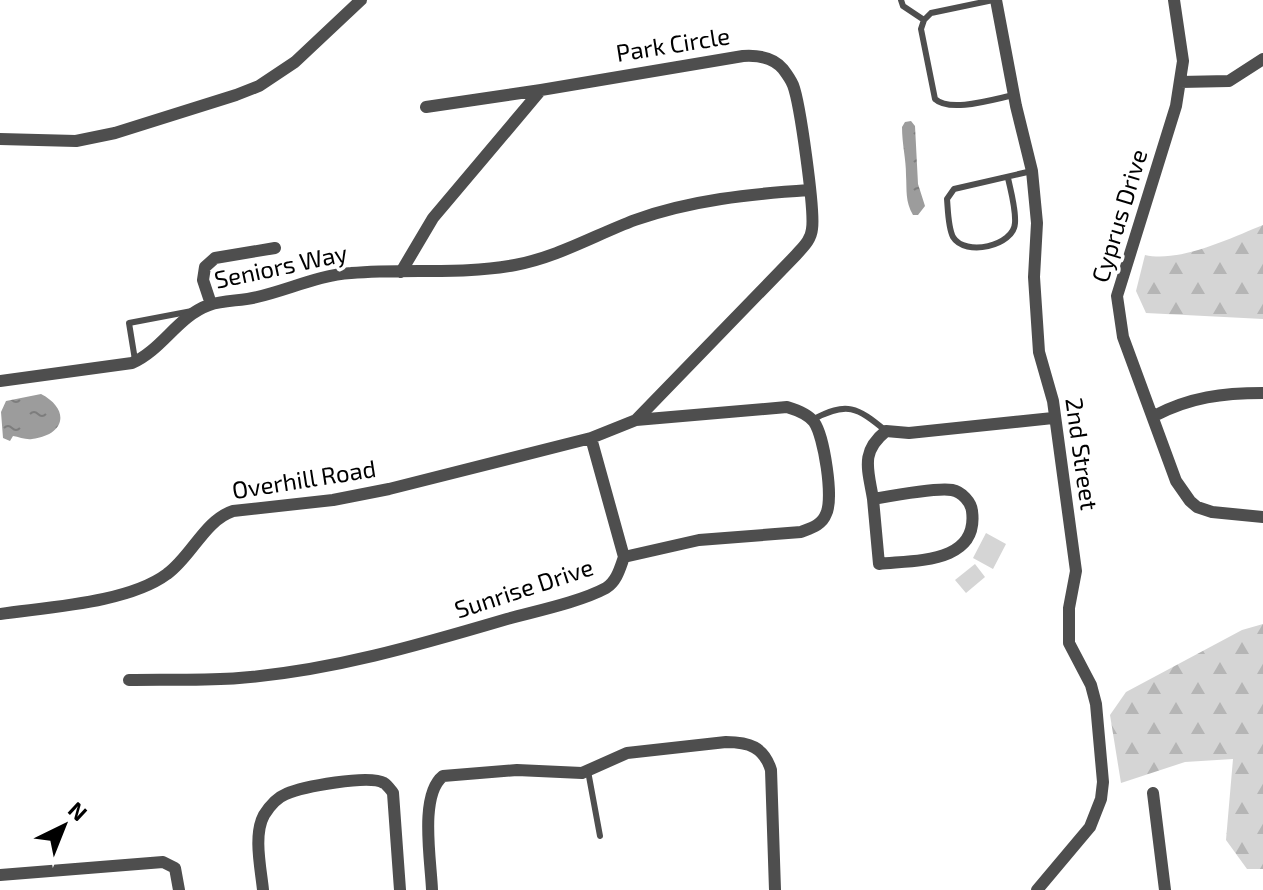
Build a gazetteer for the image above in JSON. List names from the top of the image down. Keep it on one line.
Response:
{"streets":{"street":["Park Circle","Cyprus Drive","Seniors Way","2nd Street","Overhill Road","Sunrise Drive"]},"crossings":[["Park Circle","Overhill Road"]],"north":"top right"}
